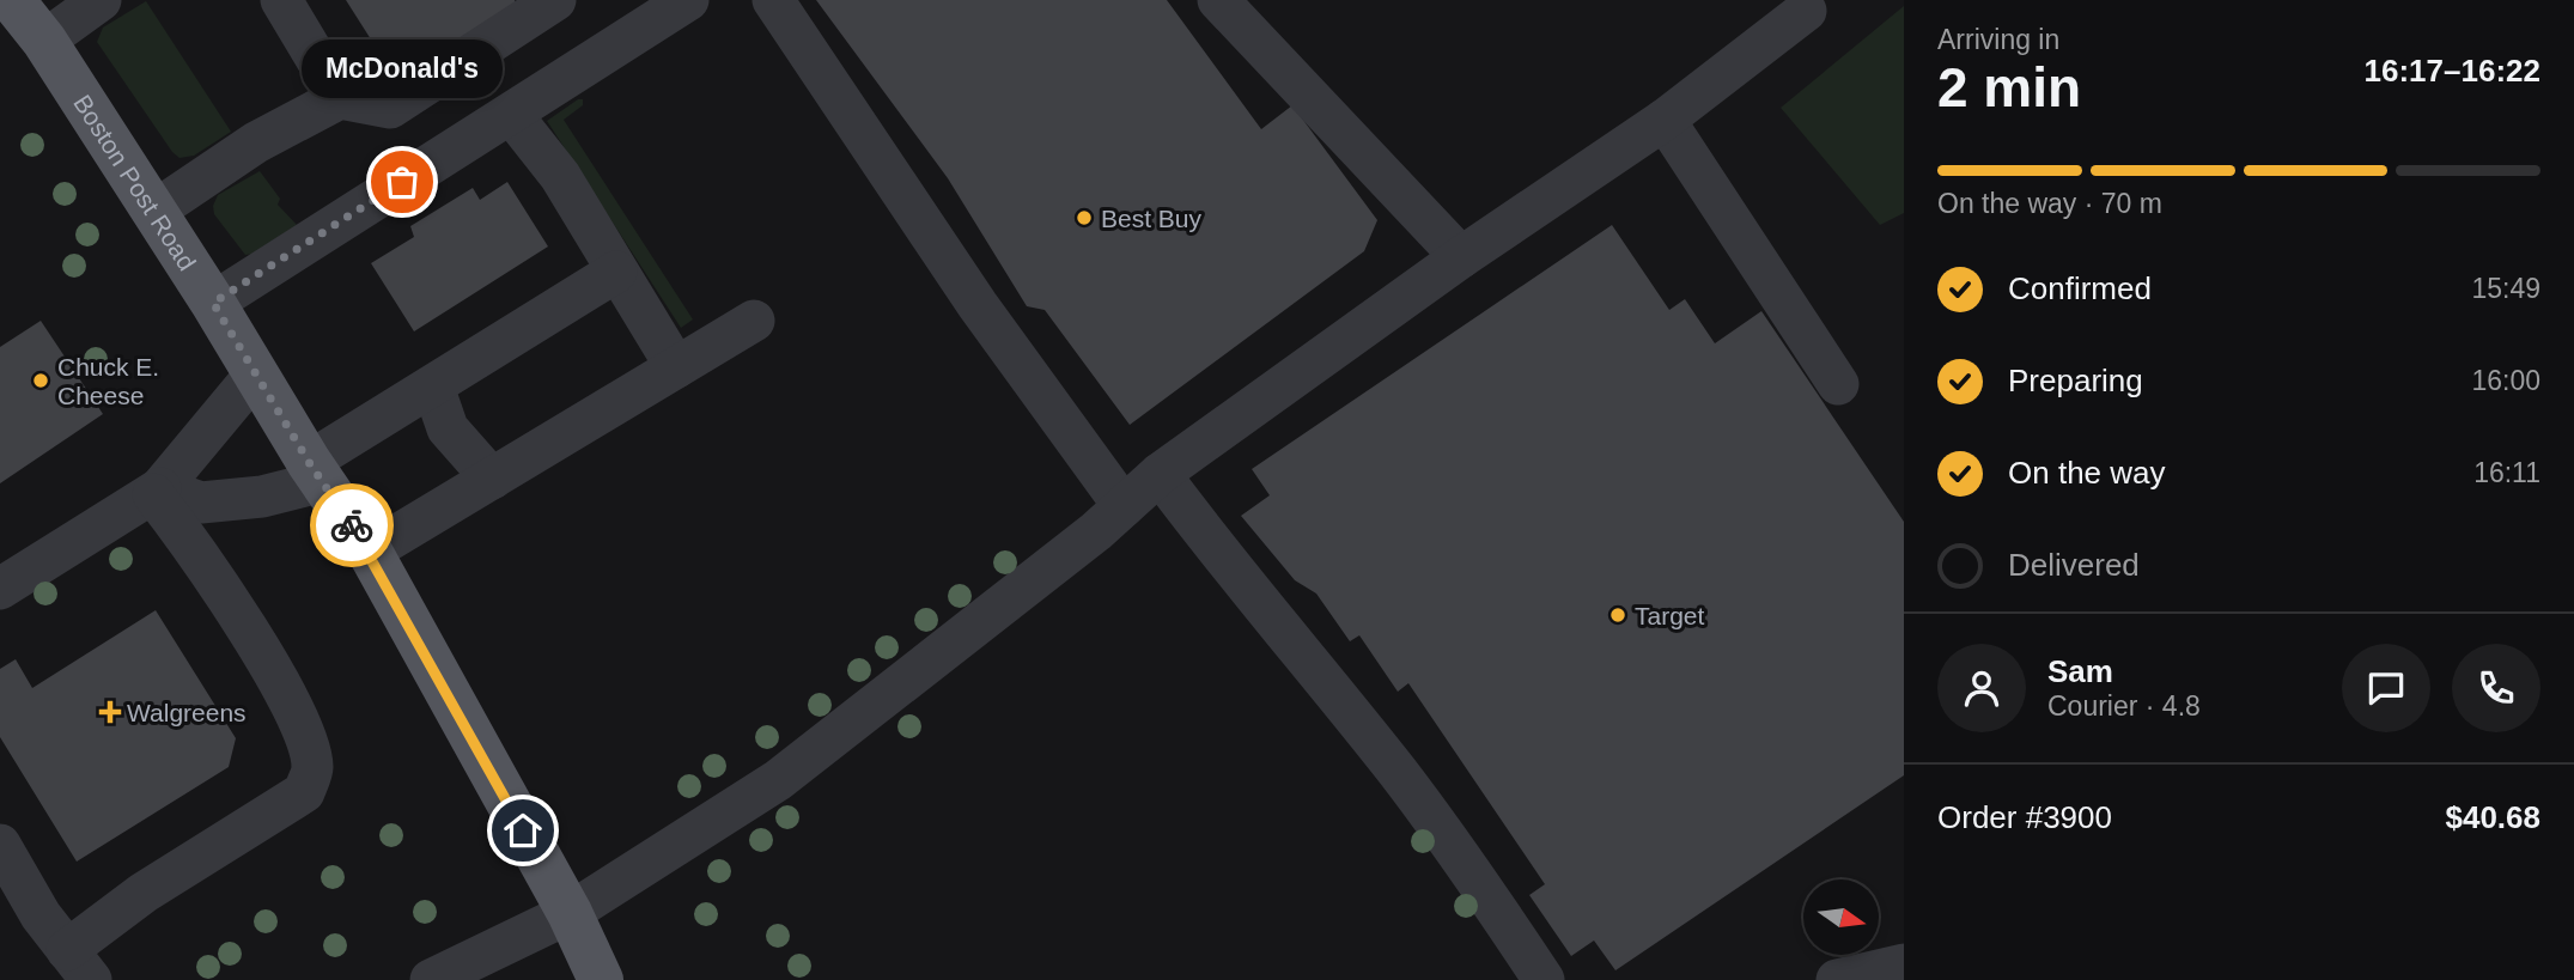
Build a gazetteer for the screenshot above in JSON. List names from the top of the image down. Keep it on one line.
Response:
{"streets":{"main road":["Boston Post Road"]},"places":{"other":["McDonald's","Best Buy","Chuck E. Cheese","Target"],"health":["Walgreens"]},"north":"right","page":{"heading":["2 min","Arriving in","16:17–16:22"],"panel":["Sam","Courier · 4.8","Order #3900","$40.68"],"bubble":"McDonald's","bar":"On the way · 70 m","list":[["Confirmed","15:49"],["Preparing","16:00"],["On the way","16:11"],"Delivered"]}}
